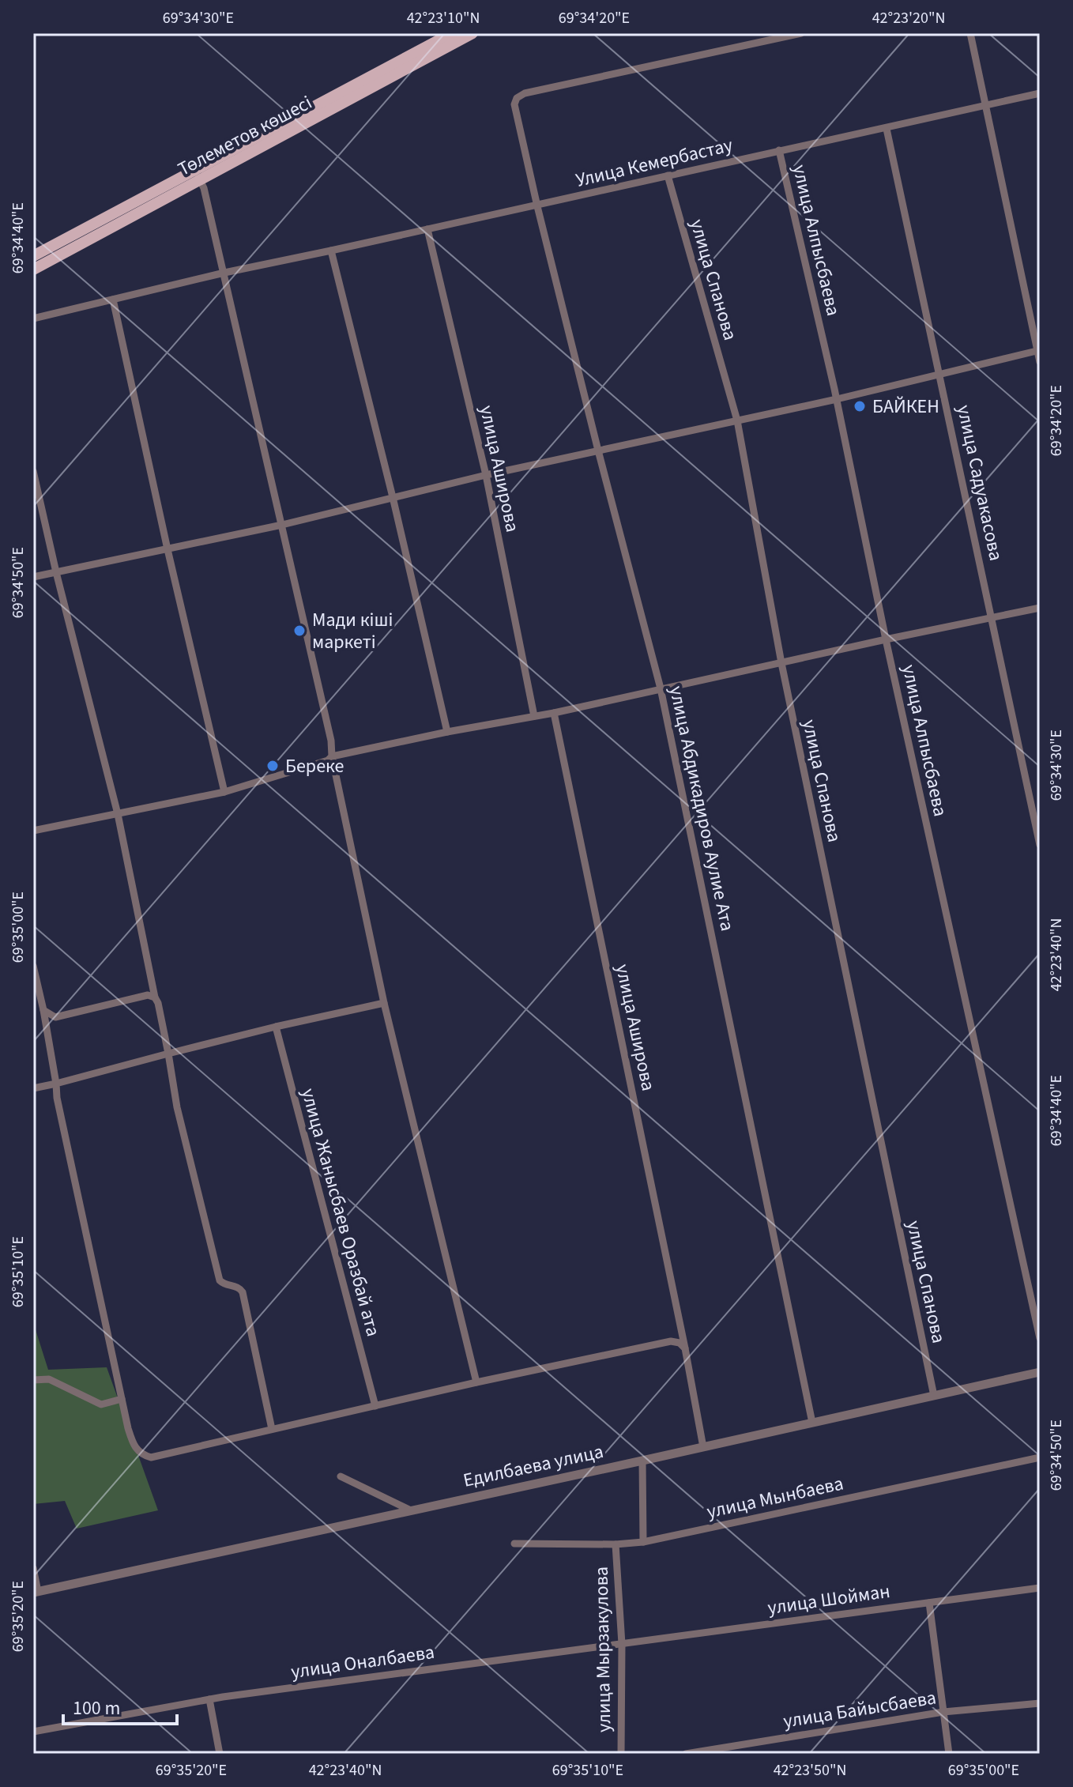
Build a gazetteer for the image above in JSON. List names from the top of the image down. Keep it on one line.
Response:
{"streets":{"main road":["Төлеметов көшесі"],"street":["Улица Кемербастау","улица Алпысбаева","улица Спанова","улица Аширова","улица Садуакасова","улица Абдикадиров Аулие Ата","улица Жанысбаев Оразбай ата","Едилбаева улица","улица Мынбаева","улица Шойман","улица Мырзакулова","улица Оналбаева","улица Байысбаева"]},"crossings":[["Улица Кемербастау","улица Алпысбаева"],["Улица Кемербастау","улица Спанова"],["Улица Кемербастау","улица Аширова"],["Улица Кемербастау","улица Садуакасова"],["Улица Кемербастау","улица Абдикадиров Аулие Ата"],["улица Спанова","Едилбаева улица"],["улица Аширова","Едилбаева улица"],["улица Абдикадиров Аулие Ата","Едилбаева улица"],["улица Мынбаева","улица Мырзакулова"],["улица Шойман","улица Мырзакулова"],["улица Шойман","улица Оналбаева"],["улица Мырзакулова","улица Оналбаева"]],"places":["БАЙКЕН","Мади кіші маркеті","Береке"],"scale_bar":"100 m","coordinates":["69°34'30\"E","42°23'10\"N","69°34'20\"E","42°23'20\"N","69°34'40\"E","69°34'50\"E","69°35'00\"E","42°23'40\"N","69°35'10\"E","69°35'20\"E","42°23'50\"N"]}
